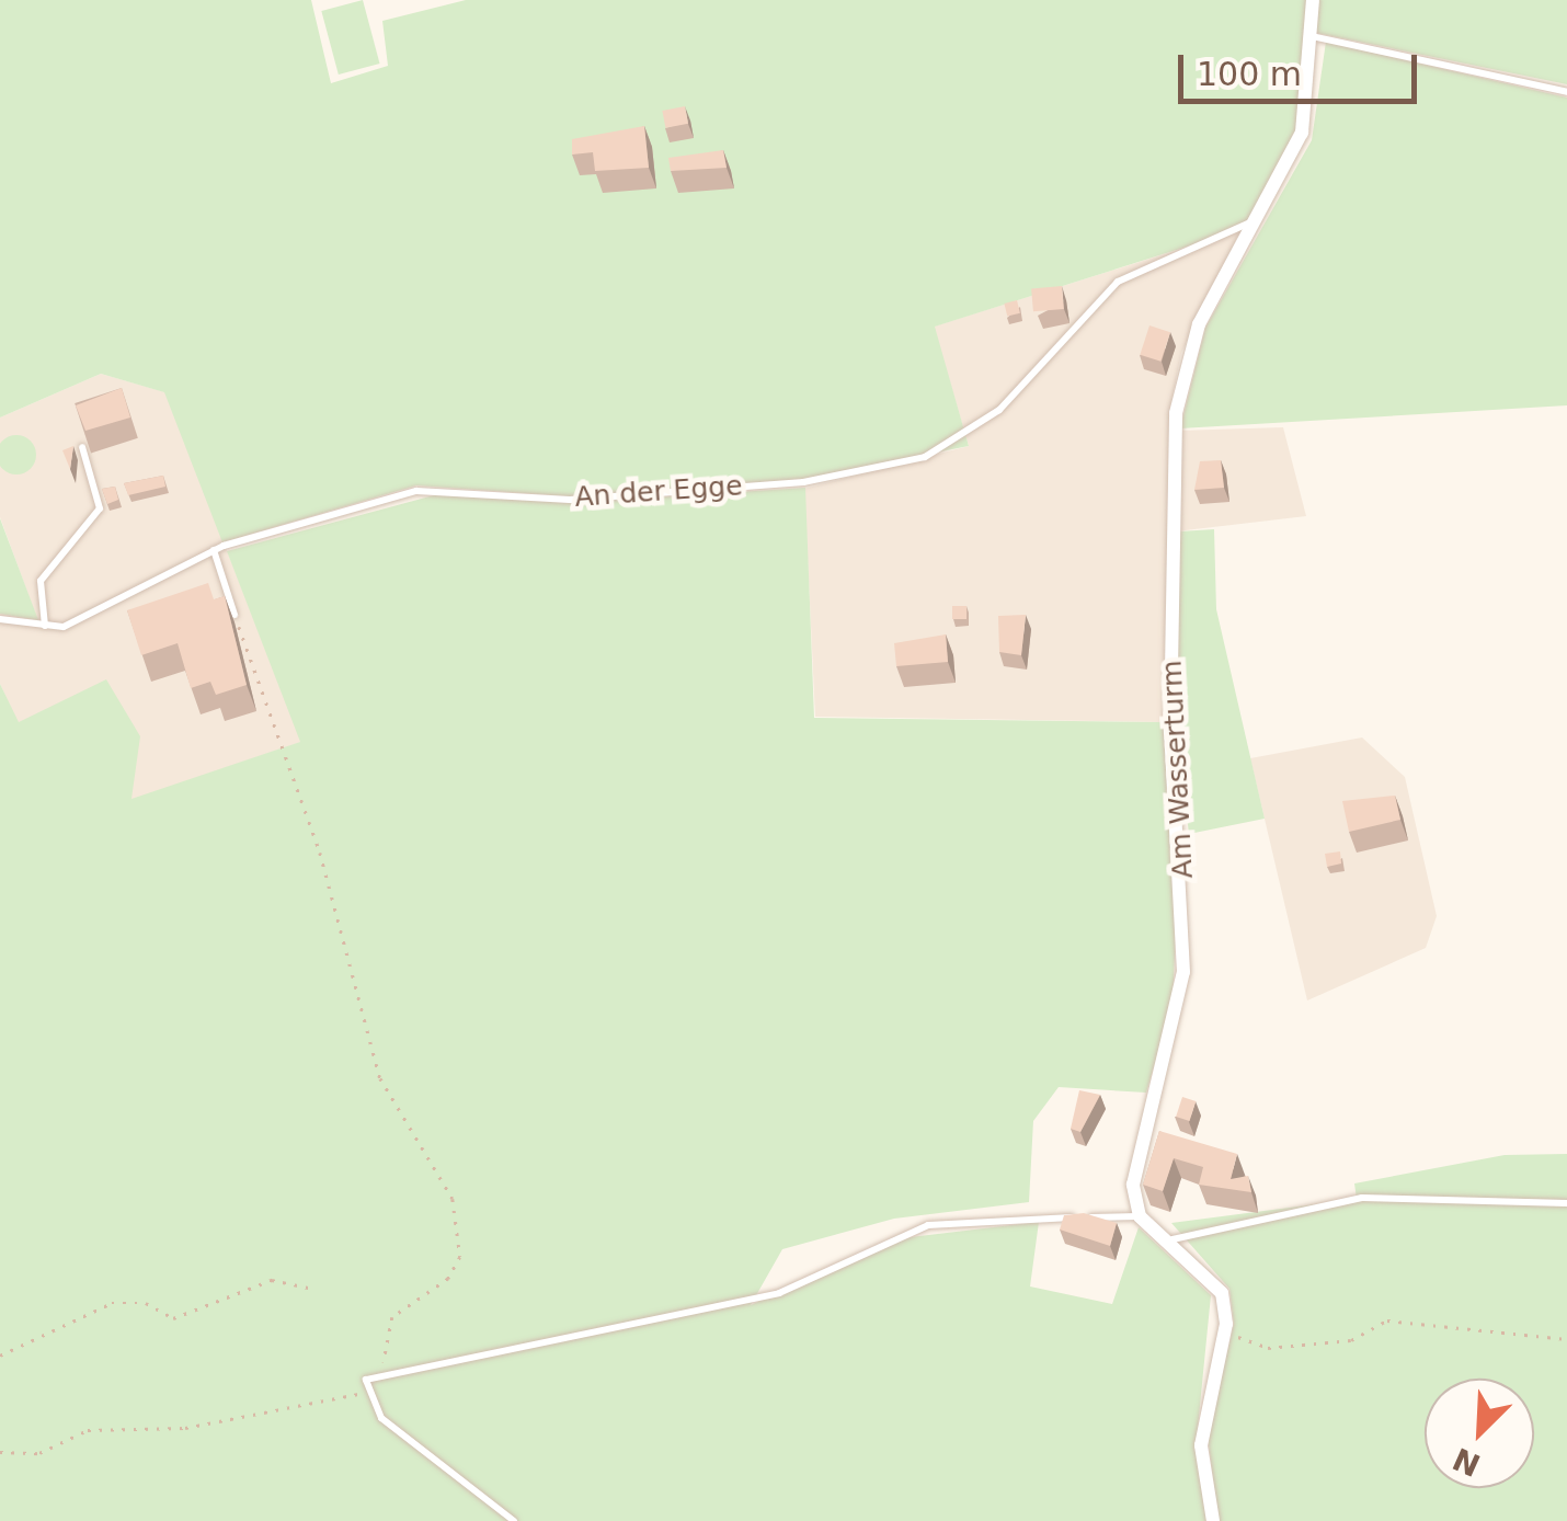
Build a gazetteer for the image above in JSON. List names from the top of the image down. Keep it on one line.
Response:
{"streets":{"street":["Am Wasserturm"],"lane":["An der Egge"]},"crossings":[["An der Egge","Am Wasserturm"]],"scale_bar":"100 m","north":"bottom left"}
